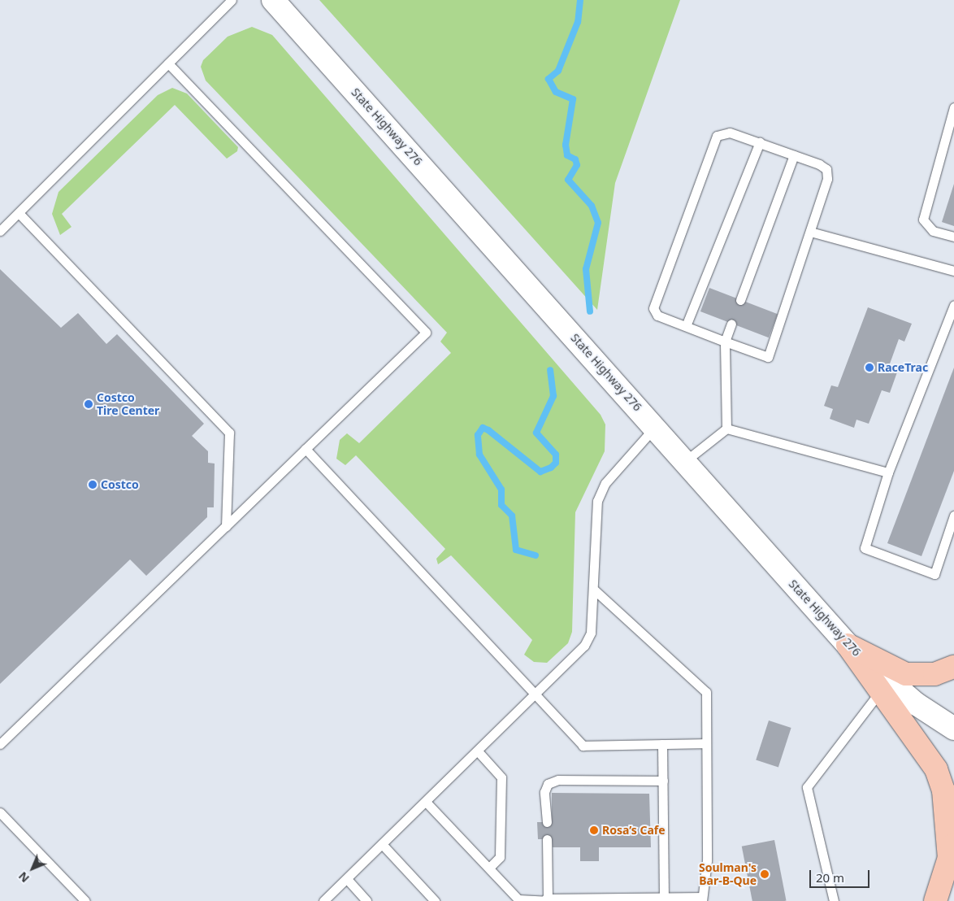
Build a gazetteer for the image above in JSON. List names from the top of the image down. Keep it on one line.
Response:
{"streets":{"street":["State Highway 276"]},"places":["RaceTrac","Costco Tire Center","Costco","Rosa’s Cafe","Soulman's Bar-B-Que"],"scale_bar":"20 m","north":"bottom left"}
